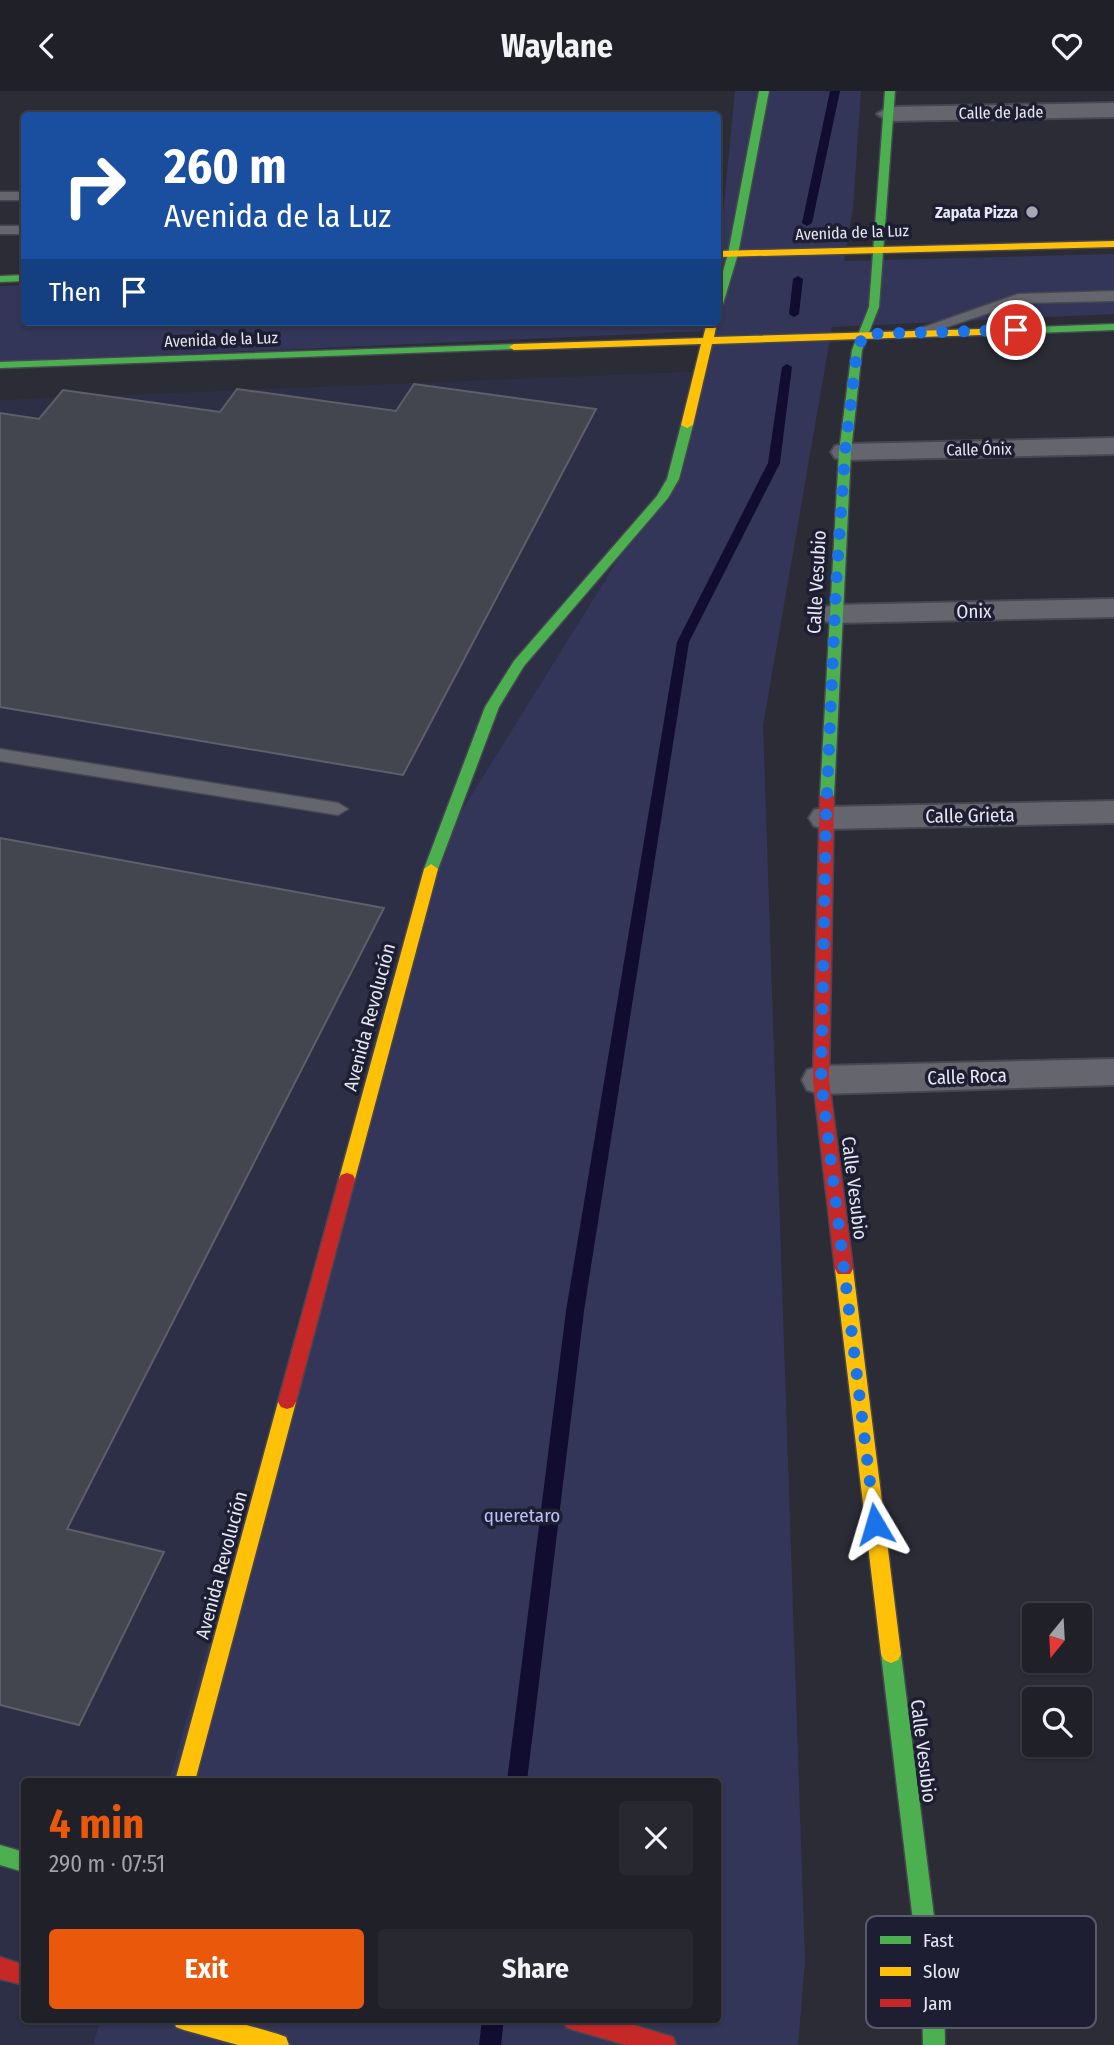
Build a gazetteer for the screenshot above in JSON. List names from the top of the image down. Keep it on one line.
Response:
{"streets":{"street":["Calle de Jade","Avenida de la Luz","Calle Ónix","Calle Vesubio","Onix","Calle Grieta","Avenida Revolución","Calle Roca"]},"crossings":[["Calle de Jade","Calle Vesubio"],["Avenida de la Luz","Calle Vesubio"],["Avenida de la Luz","Avenida Revolución"],["Calle Ónix","Calle Vesubio"],["Calle Vesubio","Onix"],["Calle Vesubio","Calle Grieta"],["Calle Vesubio","Calle Roca"]],"parks":["queretaro"],"places":["Zapata Pizza"],"legend":["Fast","Slow","Jam"],"north":"bottom","page":{"header":"Waylane","turn":["260 m","Avenida de la Luz"],"then":"Then","heading":["4 min","290 m · 07:51"],"buttons":["Exit","Share"]}}
